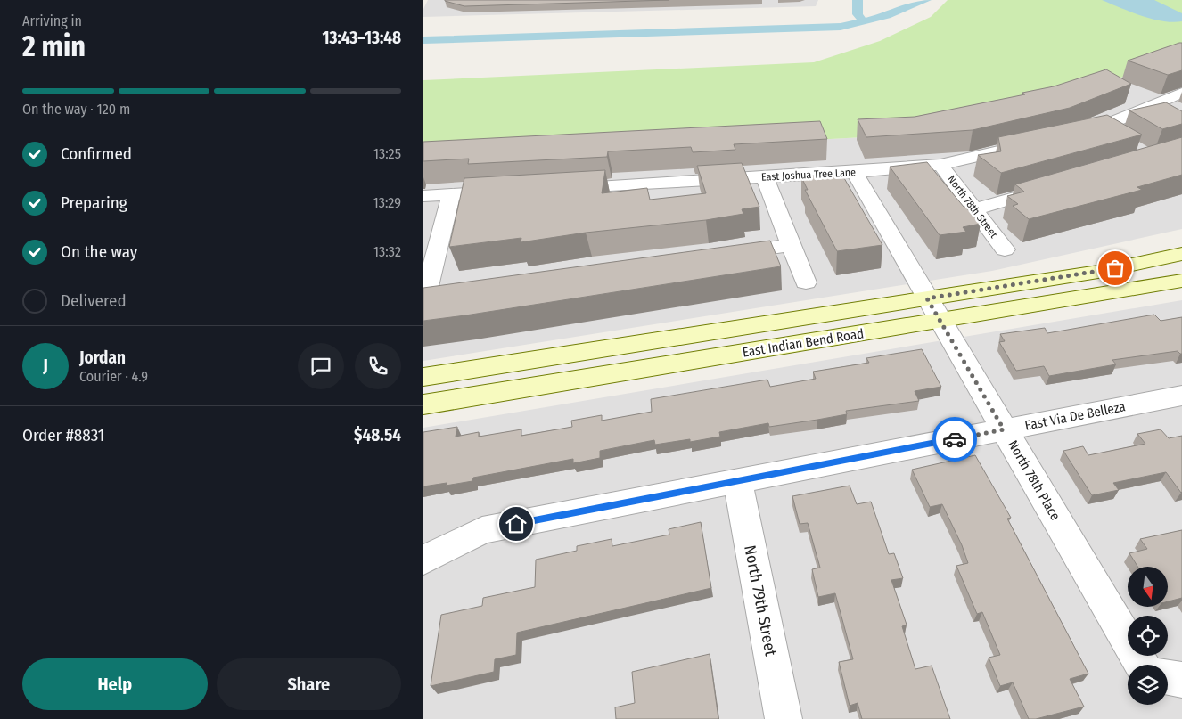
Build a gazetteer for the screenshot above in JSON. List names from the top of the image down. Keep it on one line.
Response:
{"streets":{"main road":["East Indian Bend Road"],"street":["East Joshua Tree Lane","North 78th Street","East Via De Belleza","North 78th Place","North 79th Street"]},"crossings":[["East Joshua Tree Lane","North 78th Street"],["East Joshua Tree Lane","North 78th Place"],["East Indian Bend Road","North 78th Place"],["East Via De Belleza","North 78th Place"],["East Via De Belleza","North 79th Street"]],"north":"bottom","page":{"heading":["2 min","Arriving in","13:43–13:48"],"panel":["Jordan","Courier · 4.9","Order #8831","$48.54"],"bar":"On the way · 120 m","list":[["Confirmed","13:25"],["Preparing","13:29"],["On the way","13:32"],"Delivered"],"round":"J","buttons":["Help","Share"]}}
